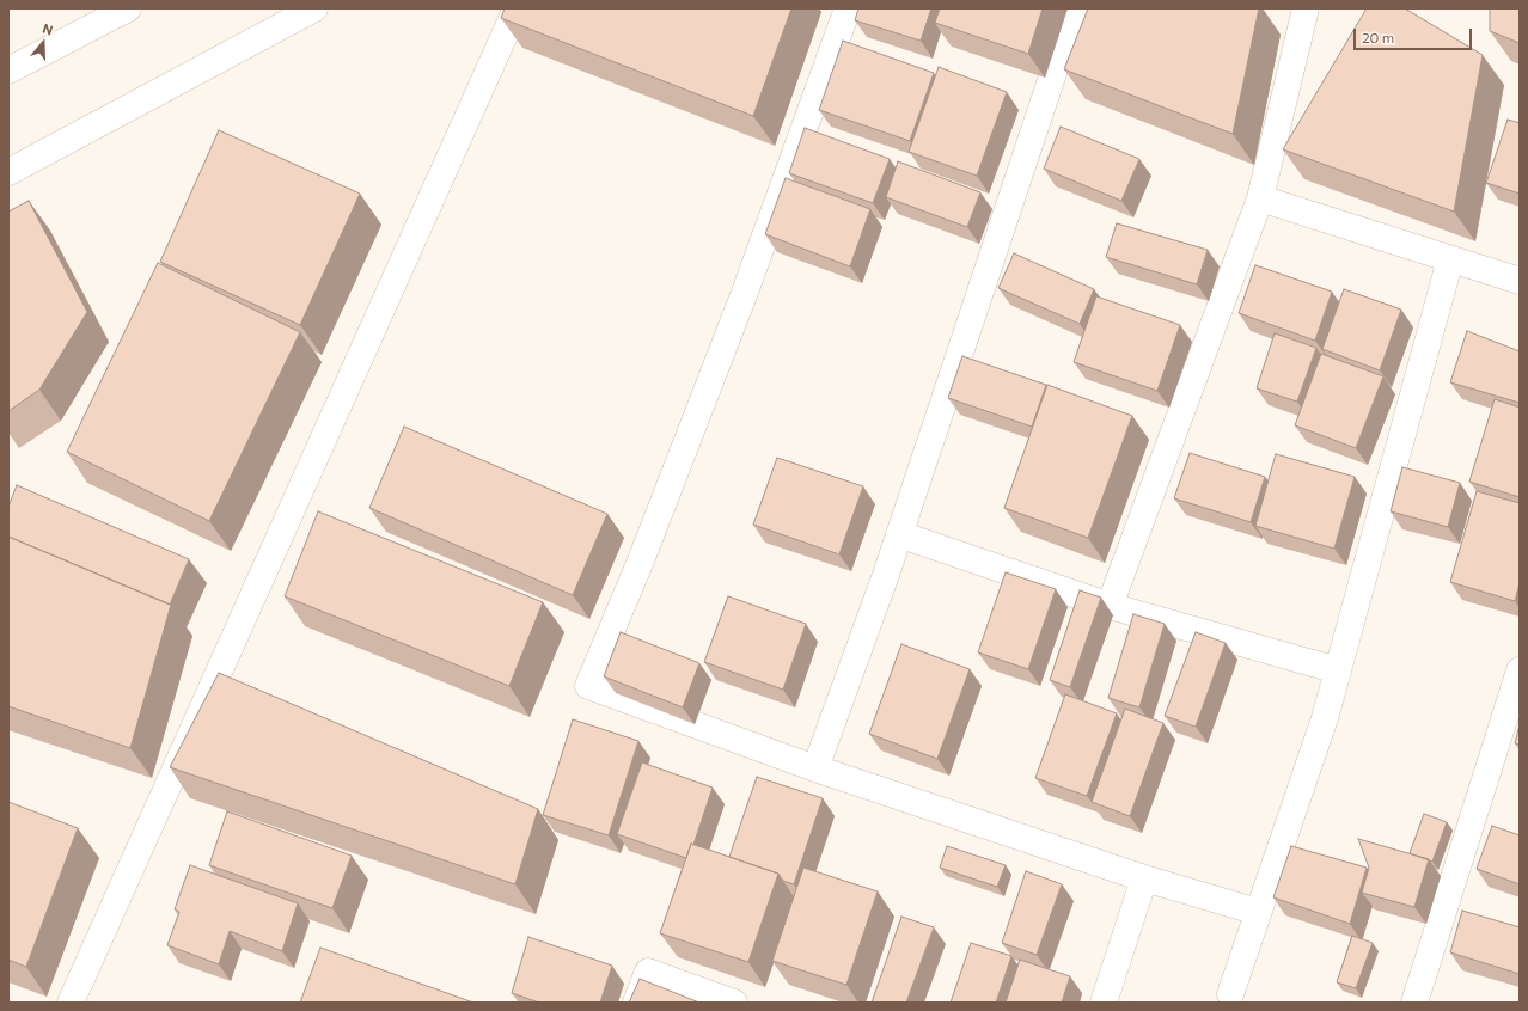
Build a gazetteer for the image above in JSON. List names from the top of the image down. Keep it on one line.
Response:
{"scale_bar":"20 m","north":"top"}
